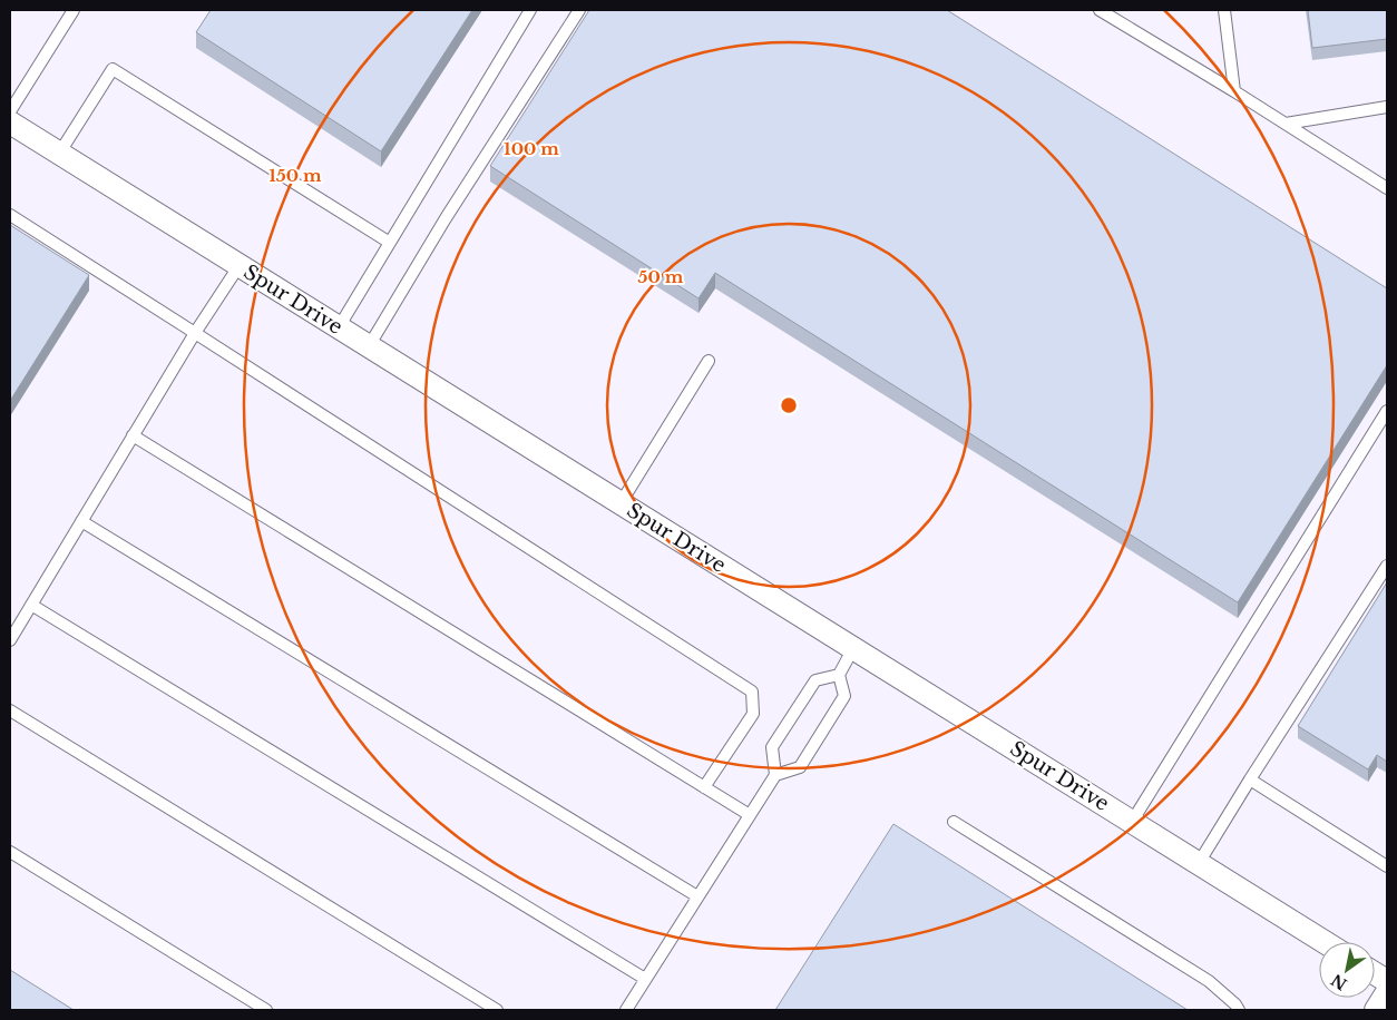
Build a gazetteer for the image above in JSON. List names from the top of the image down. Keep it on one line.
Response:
{"streets":{"street":["Spur Drive"]},"north":"bottom left","rings":["100 m","150 m","50 m"]}
